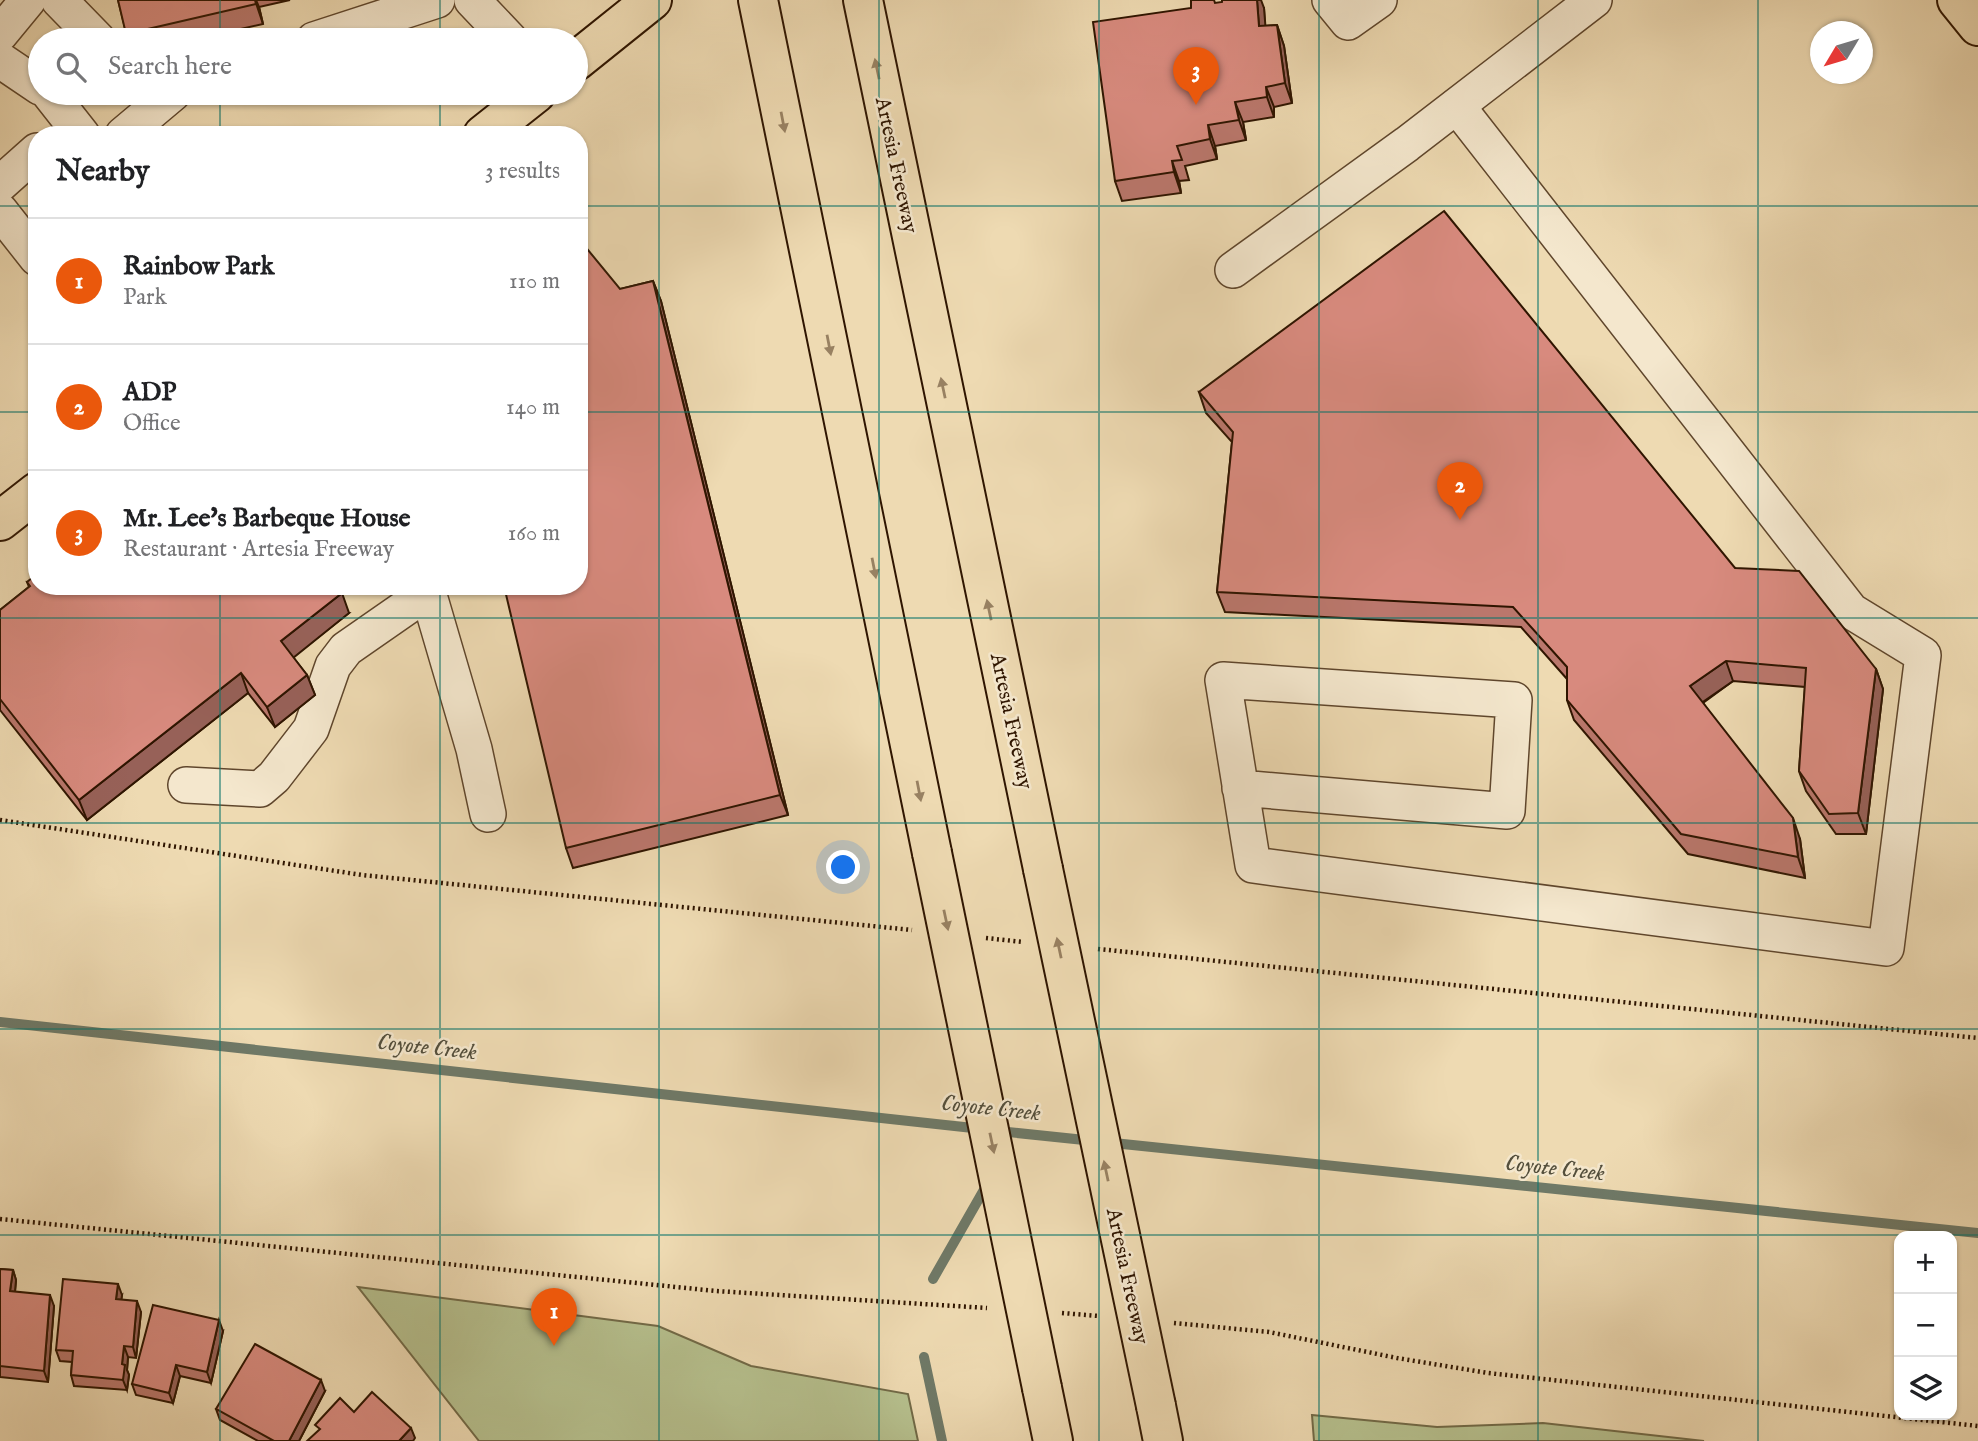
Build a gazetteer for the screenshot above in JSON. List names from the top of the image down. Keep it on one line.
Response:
{"streets":{"main road":["Artesia Freeway"]},"water":["Coyote Creek"],"north":"bottom left","page":{"search":"Search here","pins":["3","2","1"],"heading":["Nearby","3 results"],"list":[{"mark":"1","name":"Rainbow Park","note":"Park","value":"110 m"},{"mark":"2","name":"ADP","note":"Office","value":"140 m"},{"mark":"3","name":"Mr. Lee's Barbeque House","note":"Restaurant · Artesia Freeway","value":"160 m"}],"map_buttons":["+","−"]}}
